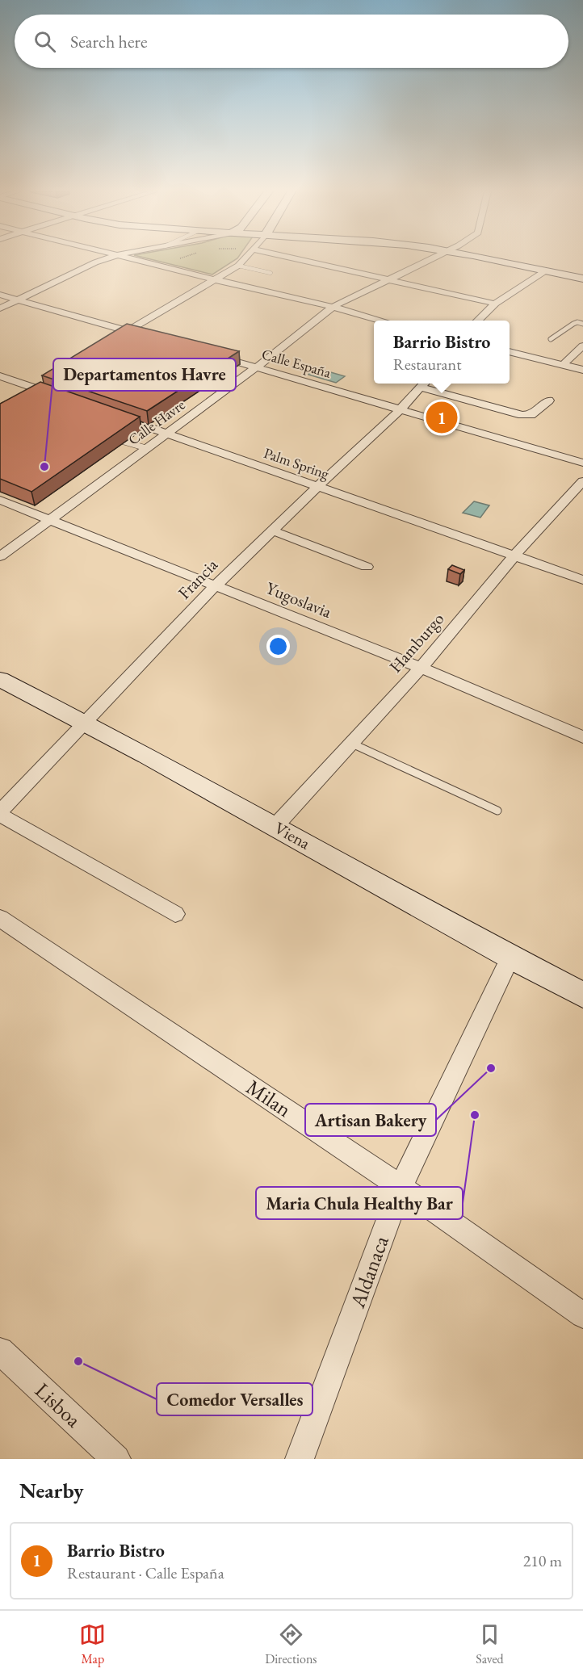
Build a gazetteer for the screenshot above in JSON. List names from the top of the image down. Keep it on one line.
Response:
{"streets":{"street":["Calle España","Calle Havre","Palm Spring","Francia","Yugoslavia","Hamburgo","Viena","Milan","Aldanaca","Lisboa"]},"crossings":[["Calle España","Calle Havre"],["Calle España","Francia"],["Calle Havre","Palm Spring"],["Calle Havre","Yugoslavia"],["Palm Spring","Francia"],["Palm Spring","Hamburgo"],["Francia","Yugoslavia"],["Francia","Viena"],["Yugoslavia","Hamburgo"],["Hamburgo","Viena"],["Viena","Aldanaca"],["Milan","Aldanaca"]],"places":["Departamentos Havre","Artisan Bakery","Maria Chula Healthy Bar","Comedor Versalles"],"page":{"search":"Search here","popup":["Barrio Bistro","Restaurant"],"pins":"1","heading":"Nearby","list":[{"mark":"1","name":"Barrio Bistro","note":"Restaurant · Calle España","value":"210 m"}],"nav":["Map","Directions","Saved"]}}
